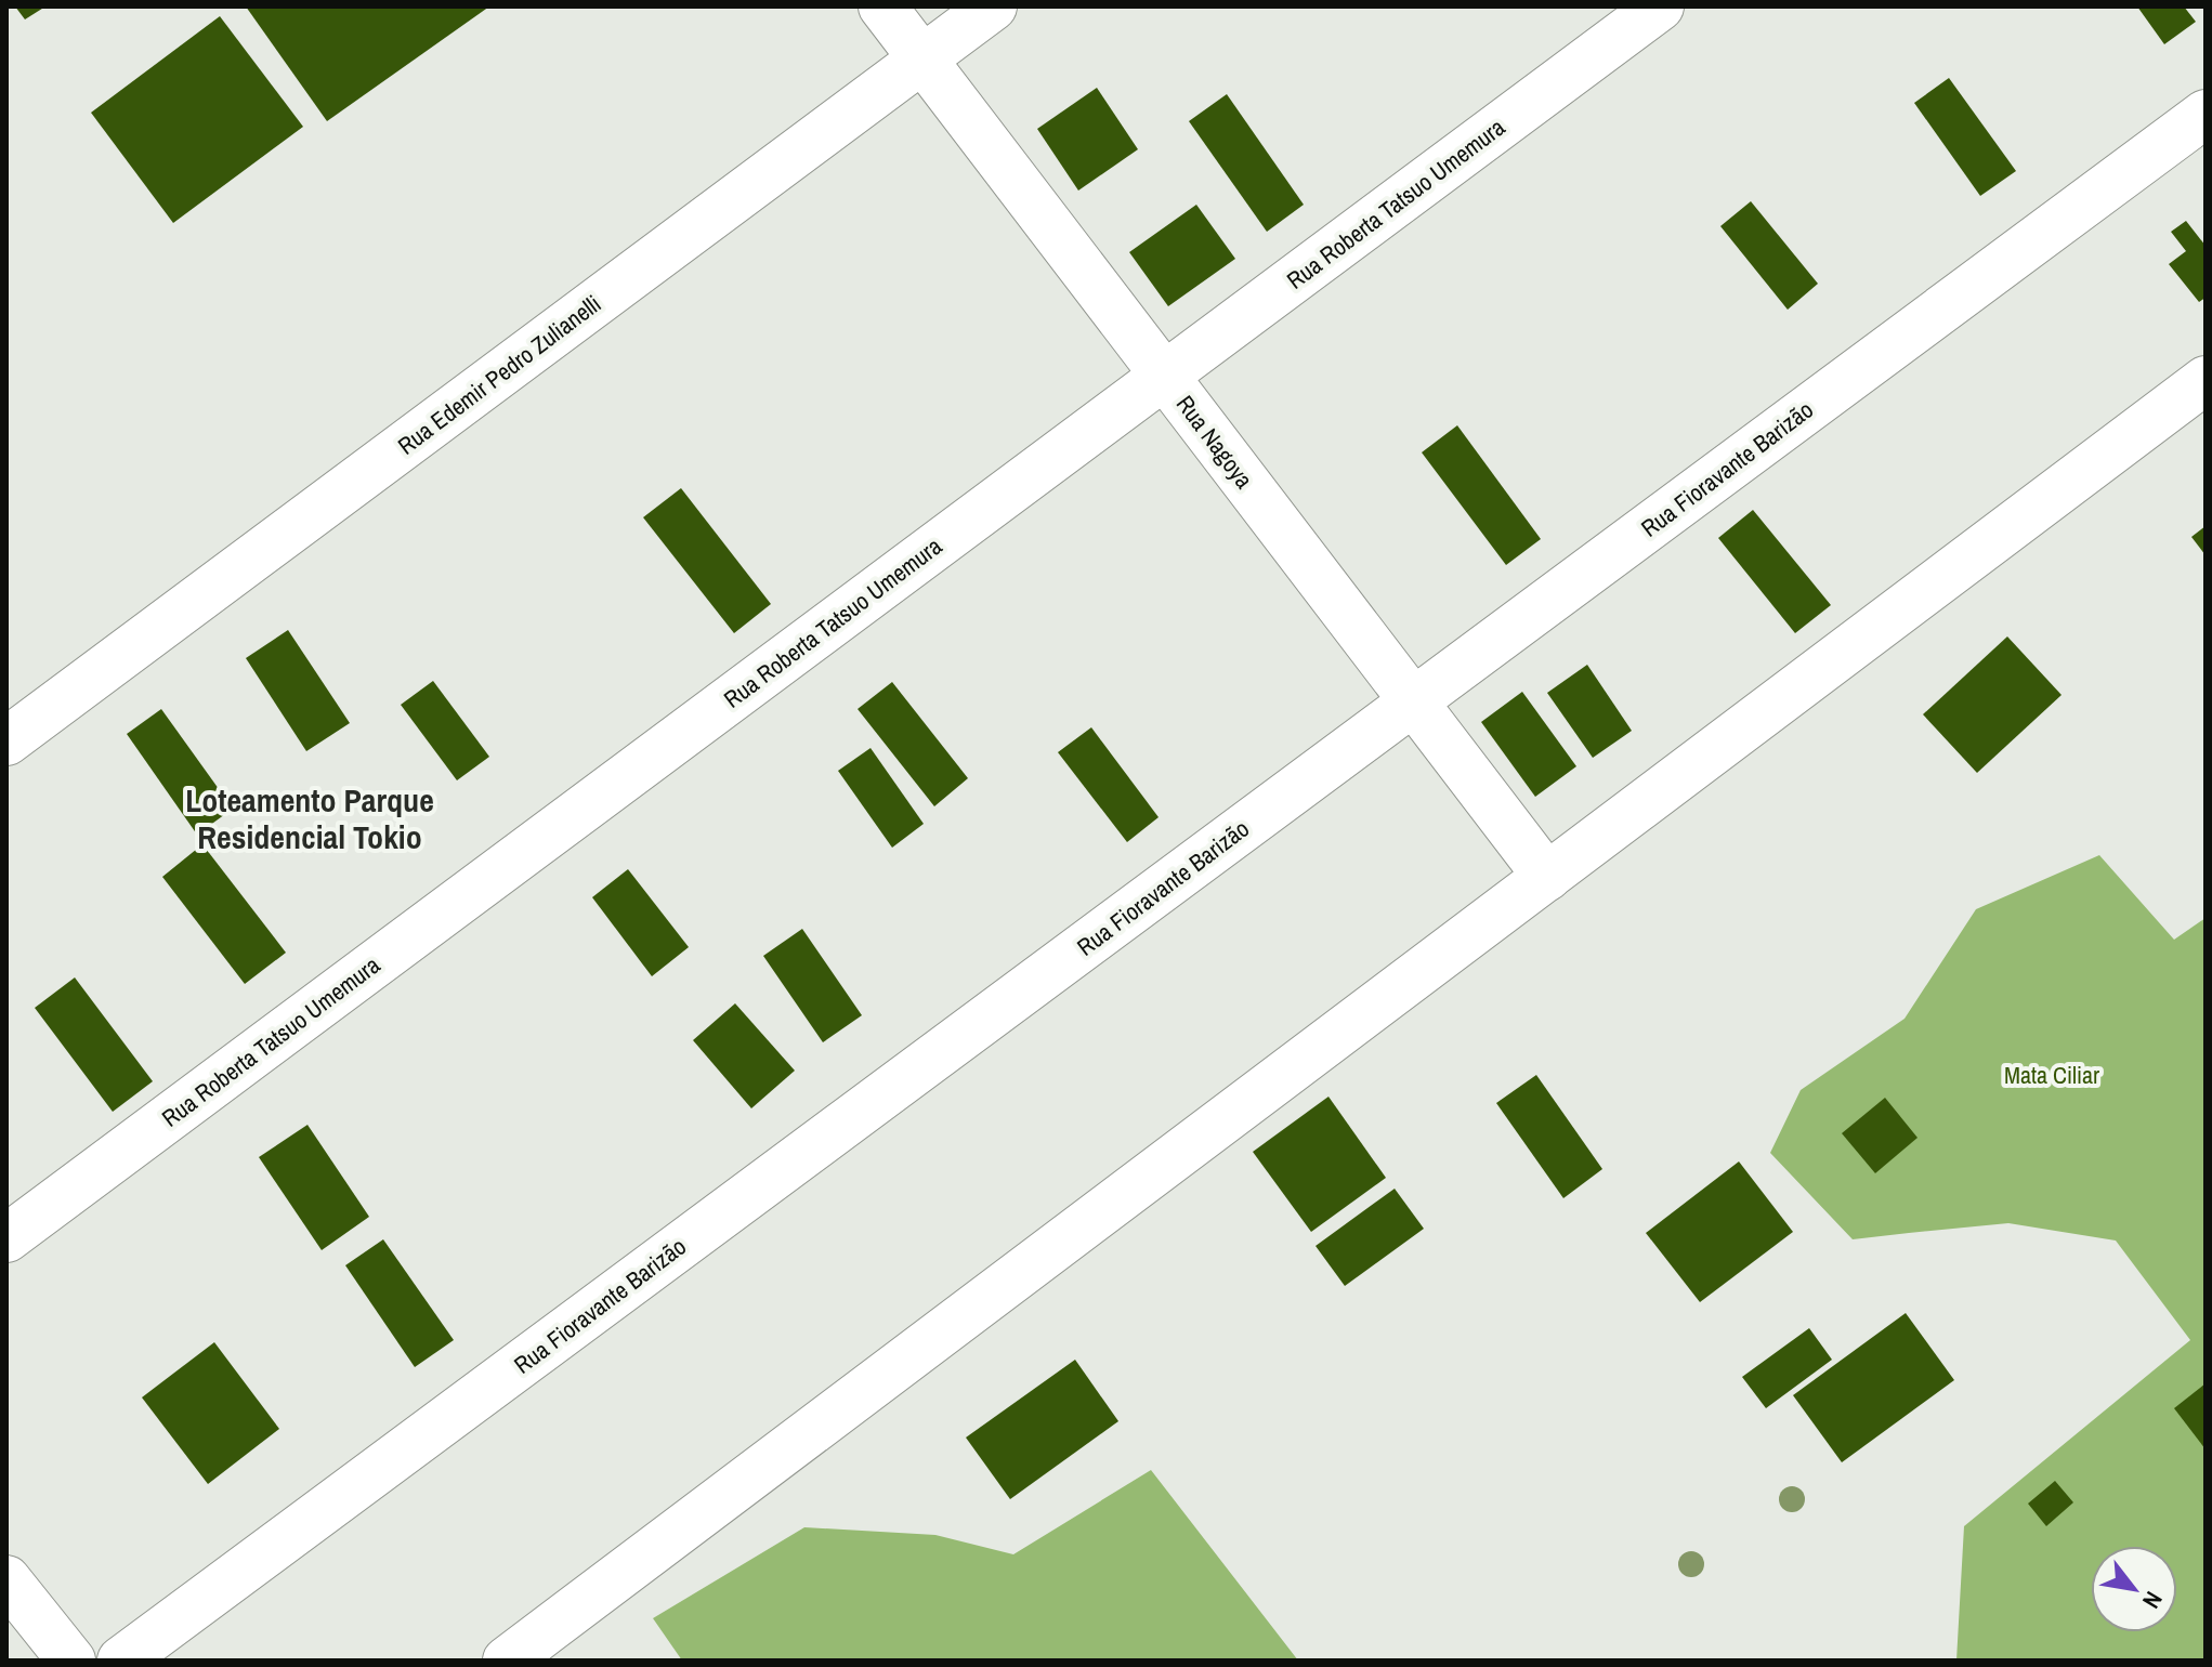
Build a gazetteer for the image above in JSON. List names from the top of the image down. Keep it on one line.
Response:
{"streets":{"street":["Rua Roberta Tatsuo Umemura","Rua Edemir Pedro Zulianelli","Rua Nagoya","Rua Fioravante Barizão"]},"crossings":[["Rua Roberta Tatsuo Umemura","Rua Nagoya"],["Rua Edemir Pedro Zulianelli","Rua Nagoya"],["Rua Nagoya","Rua Fioravante Barizão"]],"districts":["Loteamento Parque Residencial Tokio"],"parks":["Mata Ciliar"],"north":"bottom right"}
